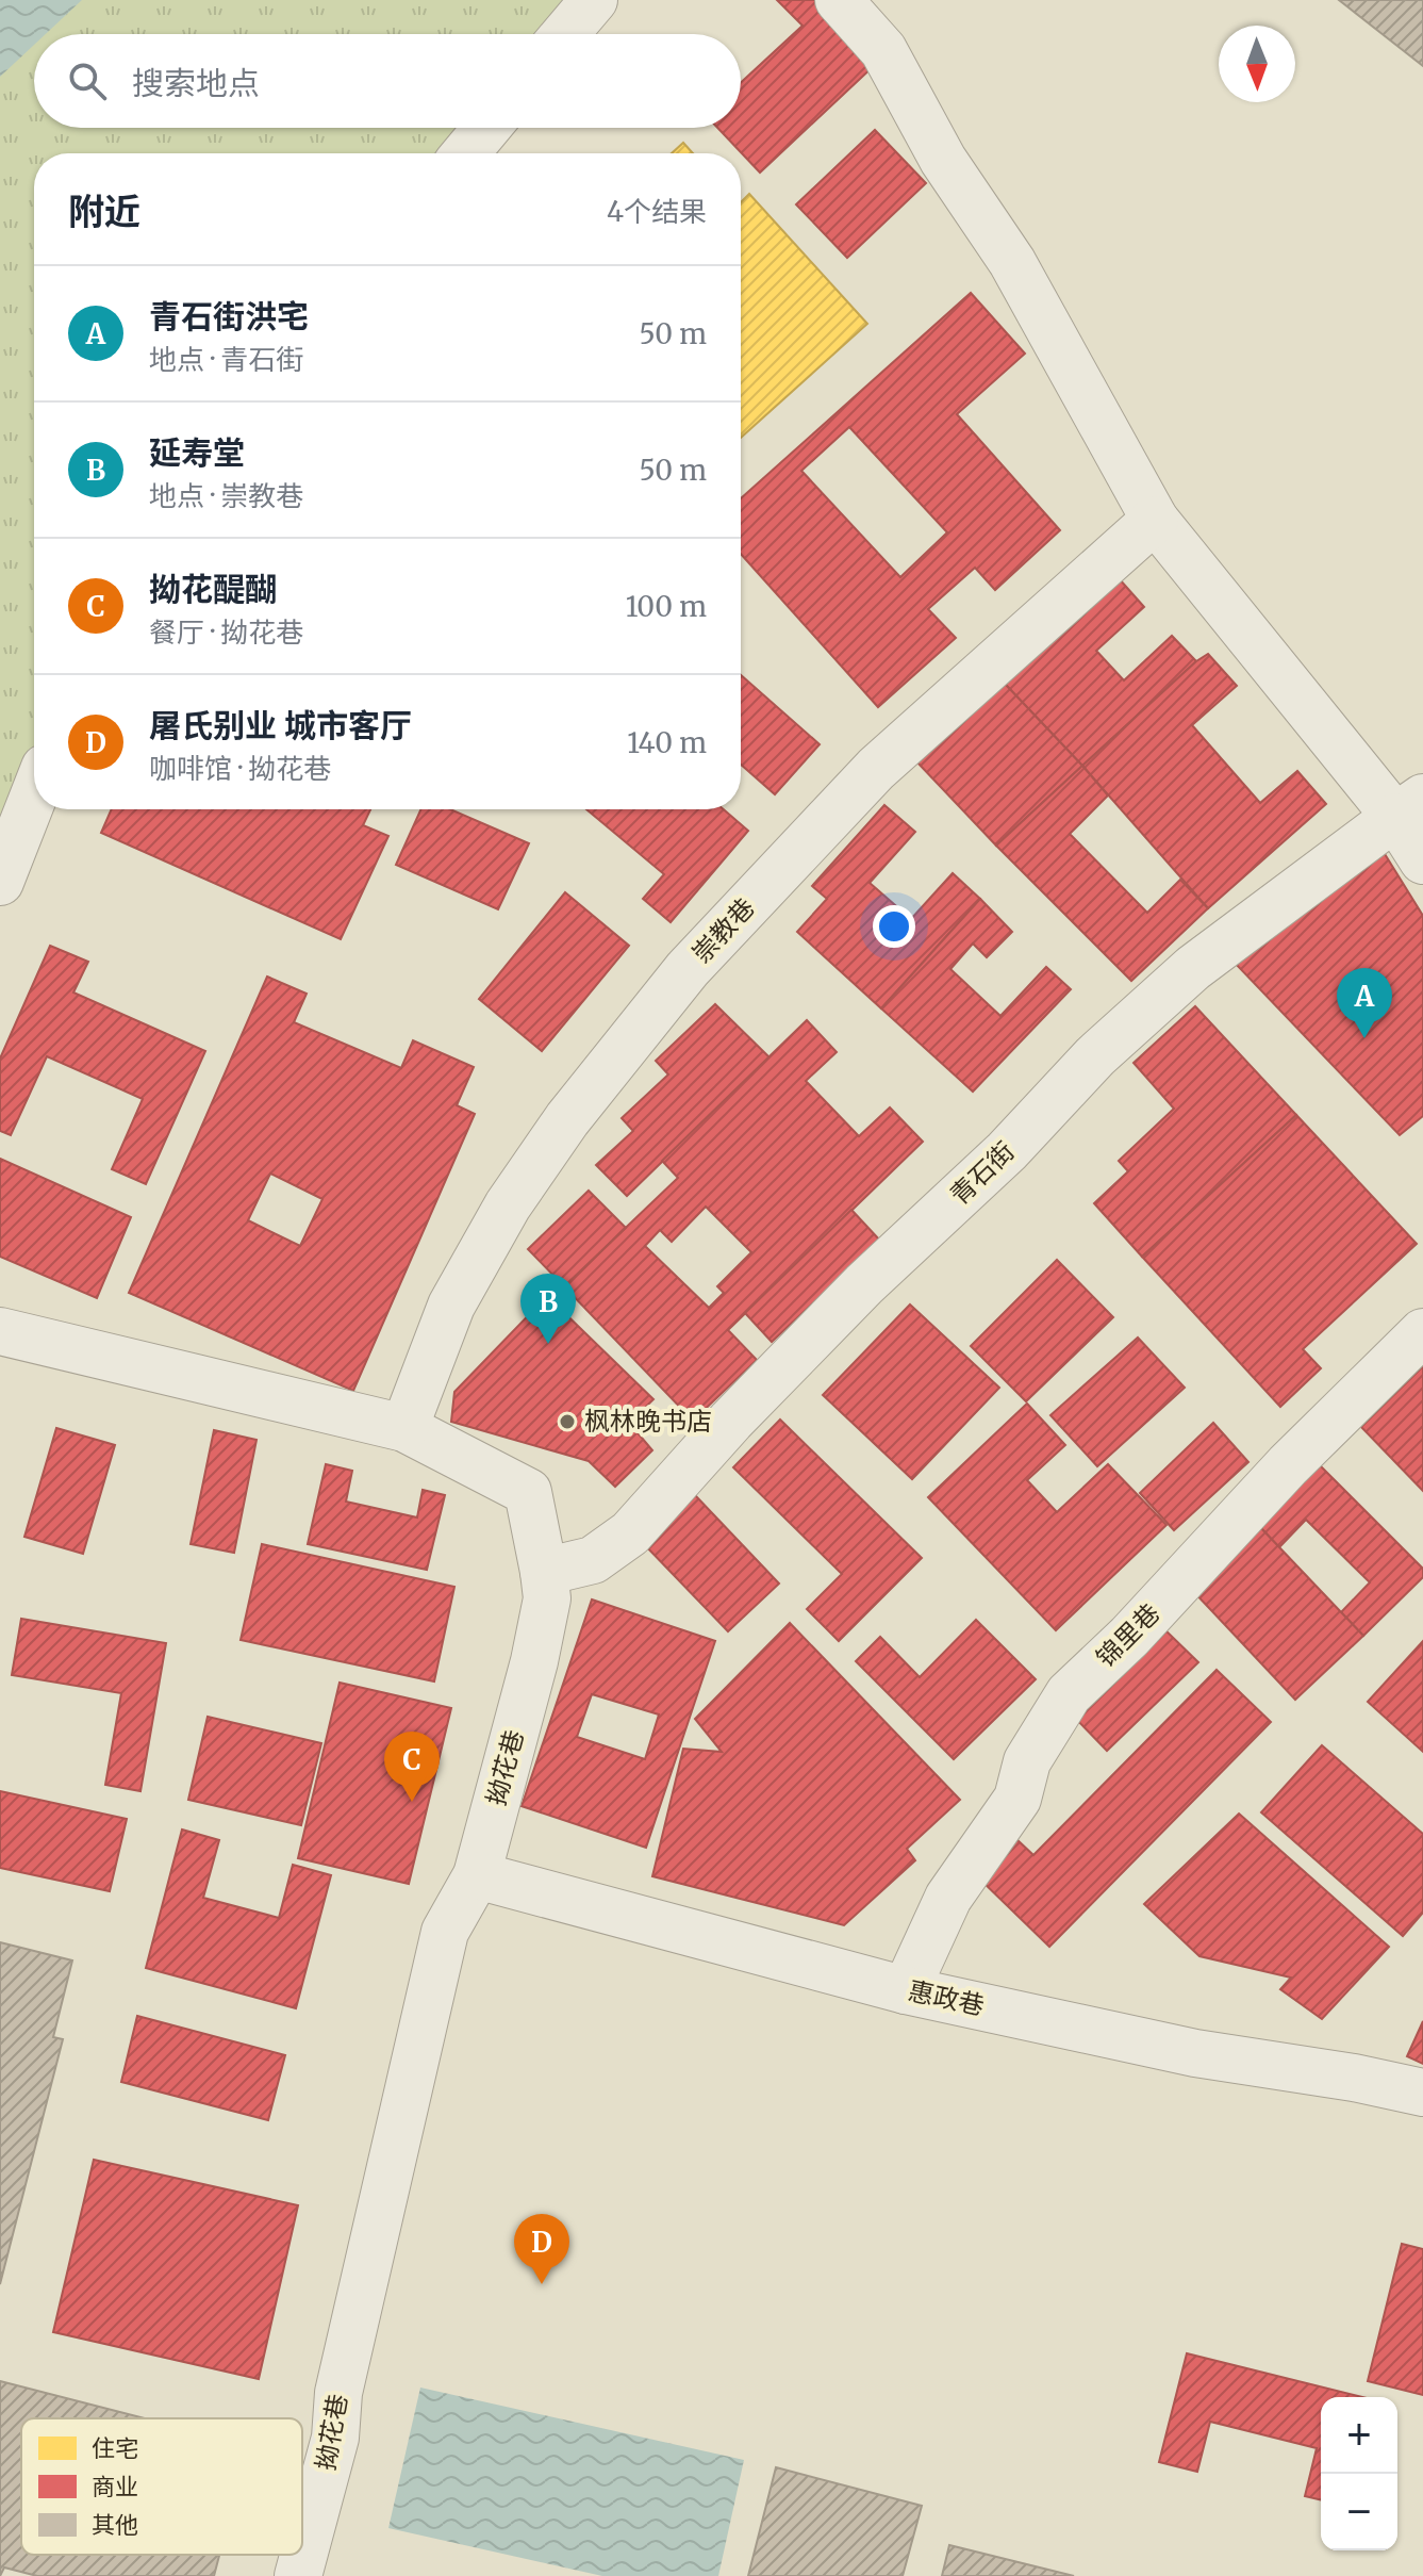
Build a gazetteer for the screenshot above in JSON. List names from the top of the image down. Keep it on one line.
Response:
{"streets":{"street":["崇教巷","青石街","锦里巷","拗花巷","惠政巷"]},"crossings":[["崇教巷","拗花巷"],["青石街","拗花巷"],["锦里巷","惠政巷"],["拗花巷","惠政巷"]],"places":["枫林晚书店"],"legend":["住宅","商业","其他"],"north":"bottom","page":{"search":"搜索地点","heading":["附近","4个结果"],"list":[{"mark":"A","name":"青石街洪宅","note":"地点 · 青石街","value":"50 m"},{"mark":"B","name":"延寿堂","note":"地点 · 崇教巷","value":"50 m"},{"mark":"C","name":"拗花醍醐","note":"餐厅 · 拗花巷","value":"100 m"},{"mark":"D","name":"屠氏别业 城市客厅","note":"咖啡馆 · 拗花巷","value":"140 m"}],"pins":["A","B","C","D"],"map_buttons":["+","−"]}}
